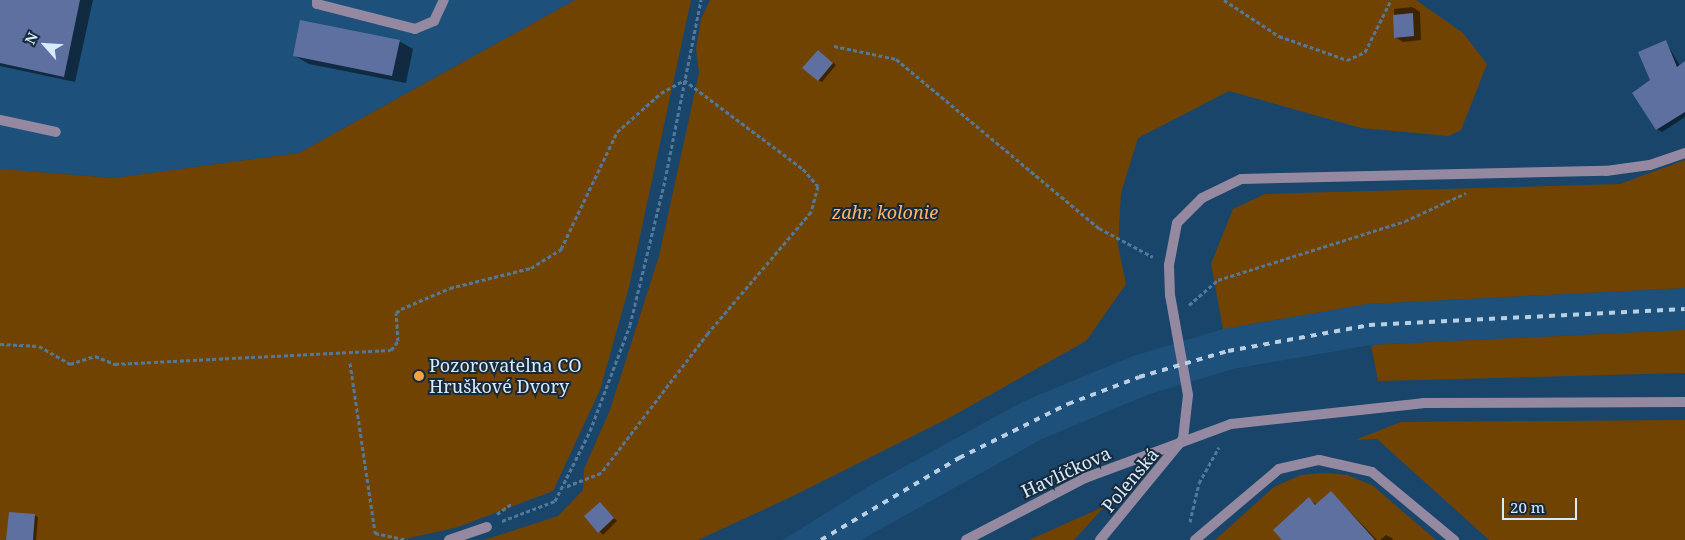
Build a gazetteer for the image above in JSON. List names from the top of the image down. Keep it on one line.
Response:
{"streets":{"street":["Havlíčkova","Polenská"]},"crossings":[["Havlíčkova","Polenská"]],"parks":["zahr. kolonie"],"places":["Pozorovatelna CO Hruškové Dvory"],"scale_bar":"20 m","north":"top left"}
